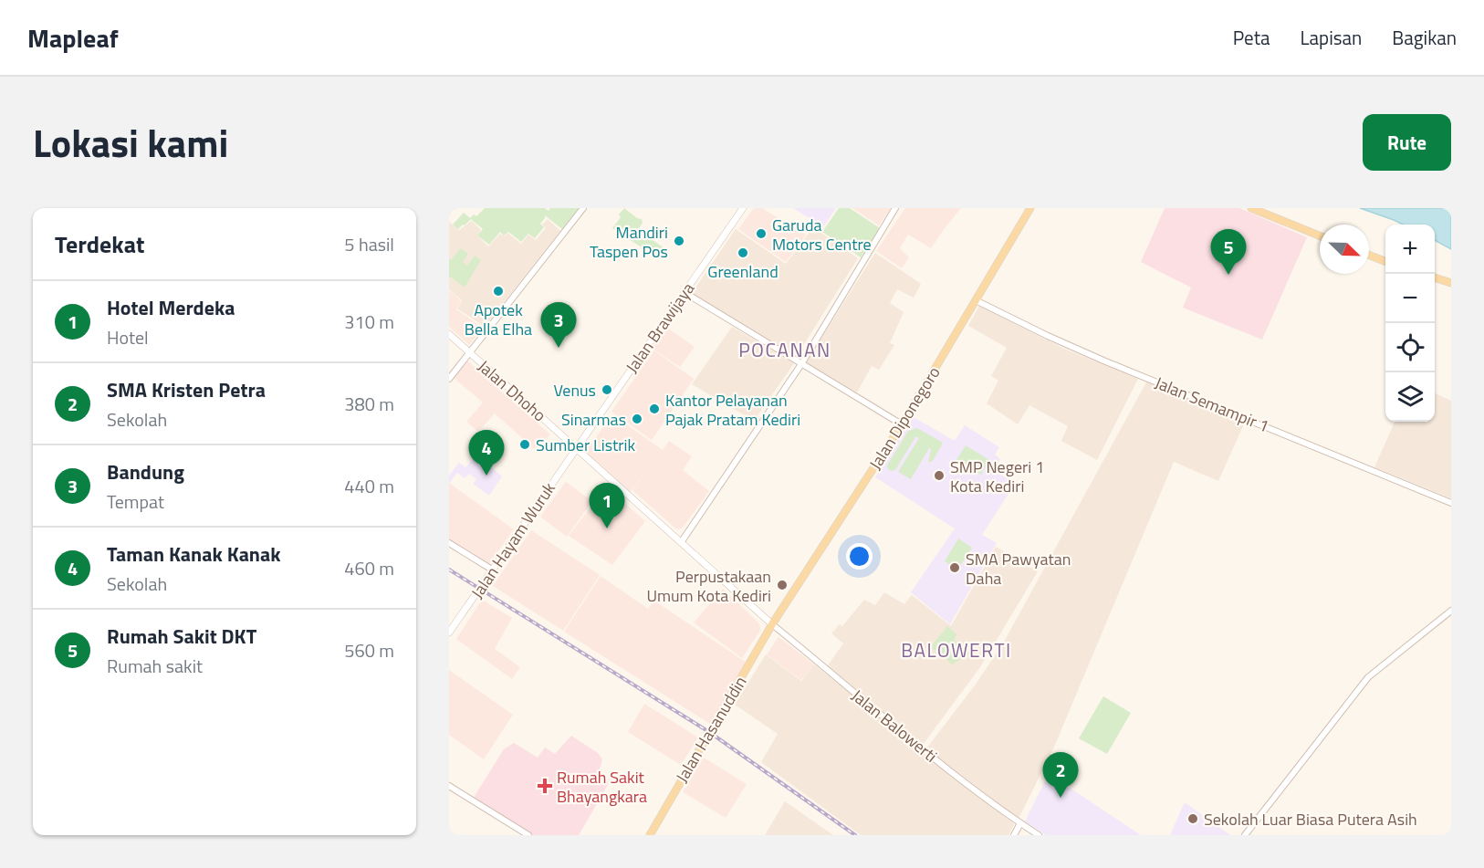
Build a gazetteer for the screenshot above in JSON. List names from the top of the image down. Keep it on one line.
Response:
{"streets":{"main road":["Jalan Brawijaya","Jalan Dhoho","Jalan Diponegoro","Jalan Hayam Wuruk","Jalan Hasanuddin"],"street":["Jalan Semampir 1","Jalan Balowerti"]},"crossings":[["Jalan Brawijaya","Jalan Dhoho"],["Jalan Brawijaya","Jalan Hayam Wuruk"],["Jalan Dhoho","Jalan Diponegoro"],["Jalan Dhoho","Jalan Hayam Wuruk"],["Jalan Dhoho","Jalan Balowerti"],["Jalan Dhoho","Jalan Hasanuddin"],["Jalan Semampir 1","Jalan Diponegoro"],["Jalan Diponegoro","Jalan Balowerti"],["Jalan Diponegoro","Jalan Hasanuddin"],["Jalan Balowerti","Jalan Hasanuddin"]],"districts":["POCANAN","BALOWERTI"],"places":{"other":["Garuda Motors Centre","Mandiri Taspen Pos","Greenland","Apotek Bella Elha","Venus","Kantor Pelayanan Pajak Pratam Kediri","Sinarmas","Sumber Listrik","SMP Negeri 1 Kota Kediri","SMA Pawyatan Daha","Perpustakaan Umum Kota Kediri","Sekolah Luar Biasa Putera Asih"],"health":["Rumah Sakit Bhayangkara"]},"north":"bottom right","page":{"header":"Mapleaf","nav":["Peta","Lapisan","Bagikan"],"title":"Lokasi kami","buttons":"Rute","heading":["Terdekat","5 hasil"],"map_buttons":["+","−"],"pins":["5","3","4","1","2"],"list":[{"mark":"1","name":"Hotel Merdeka","note":"Hotel","value":"310 m"},{"mark":"2","name":"SMA Kristen Petra","note":"Sekolah","value":"380 m"},{"mark":"3","name":"Bandung","note":"Tempat","value":"440 m"},{"mark":"4","name":"Taman Kanak Kanak","note":"Sekolah","value":"460 m"},{"mark":"5","name":"Rumah Sakit DKT","note":"Rumah sakit","value":"560 m"}]}}
